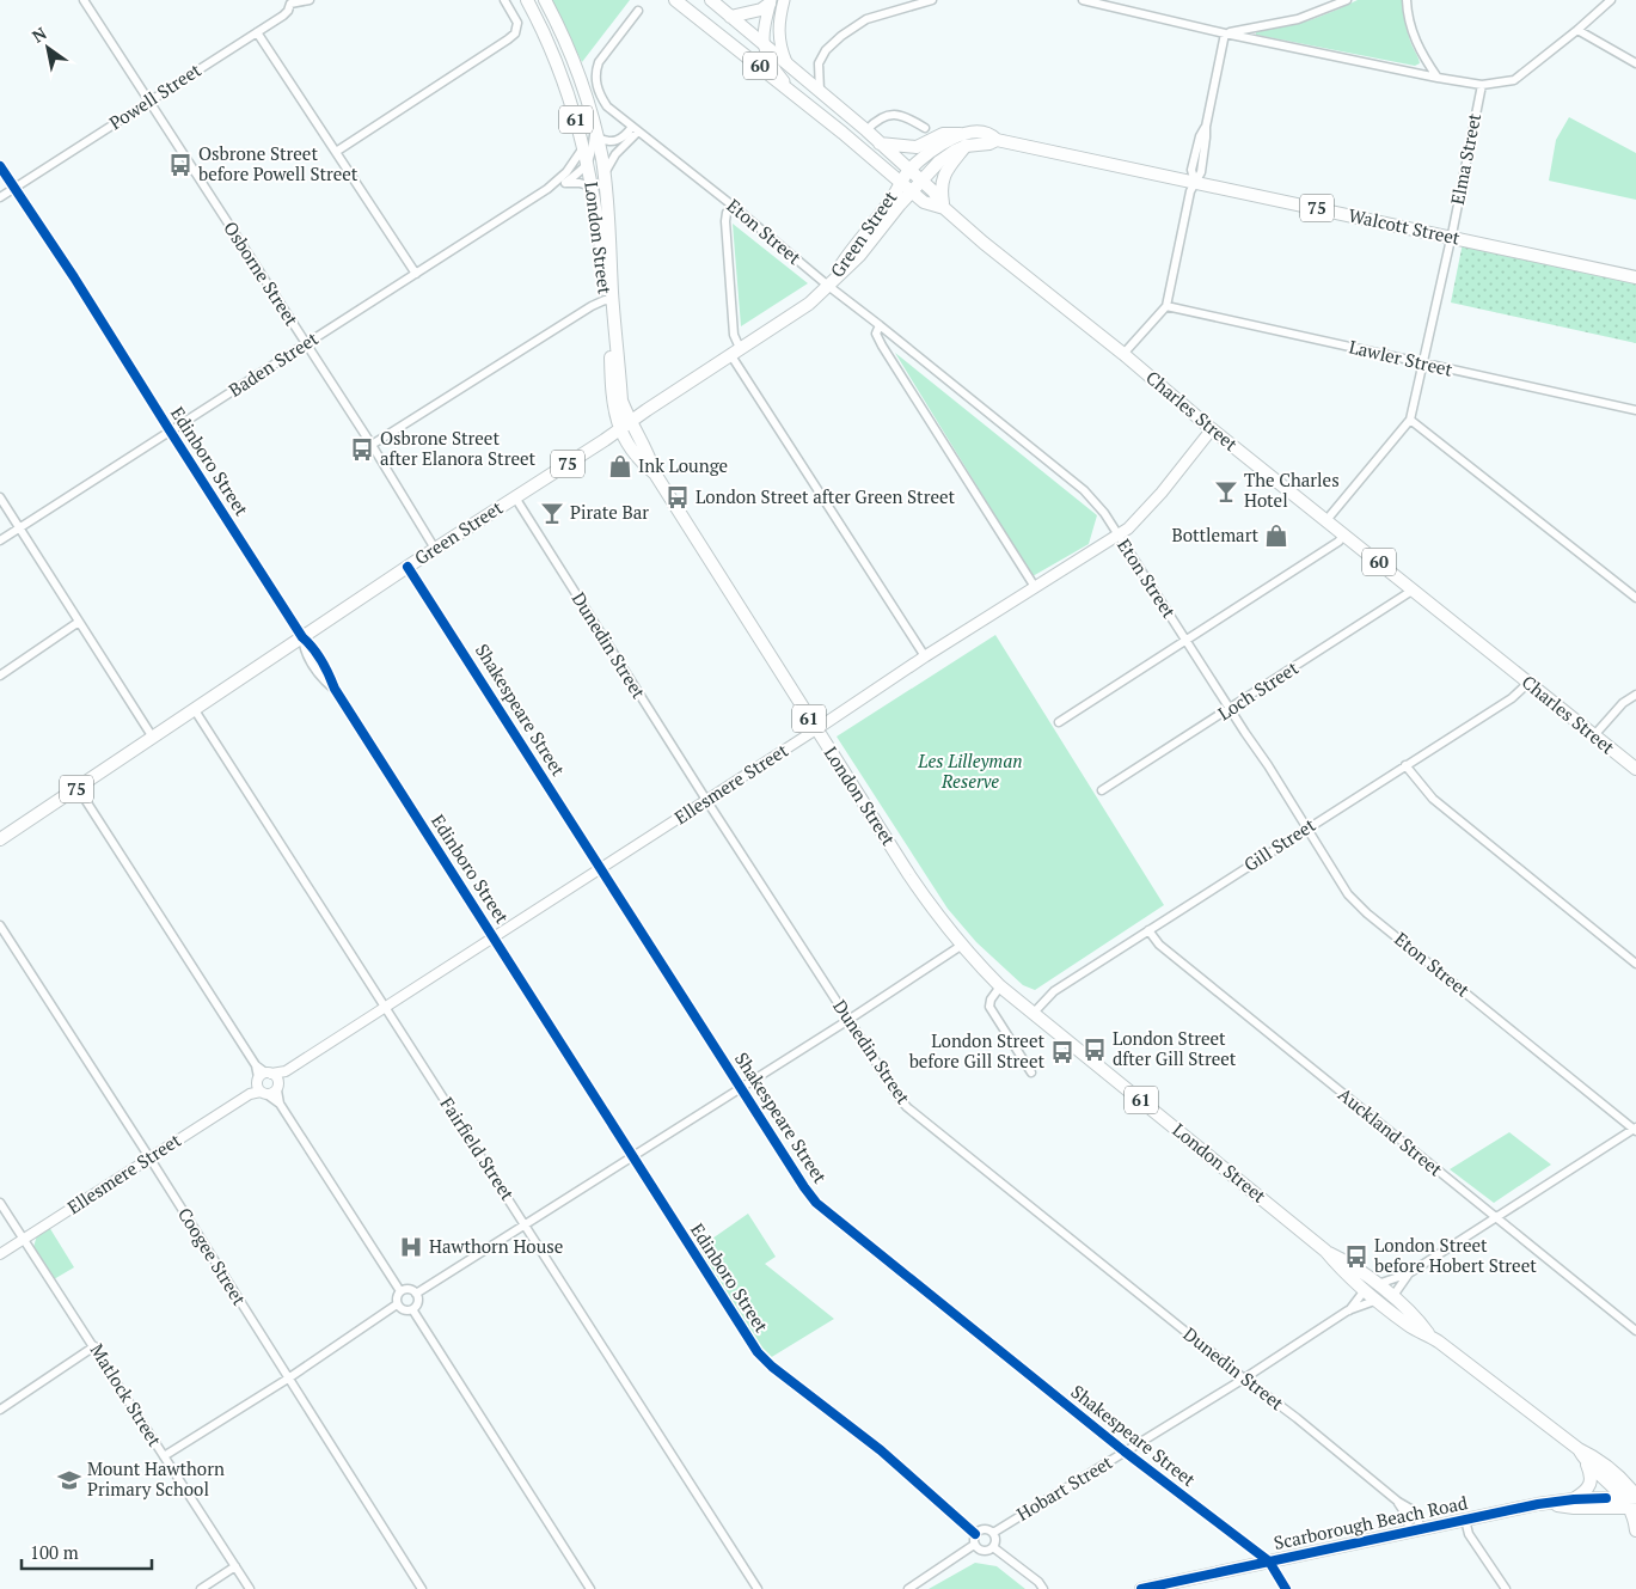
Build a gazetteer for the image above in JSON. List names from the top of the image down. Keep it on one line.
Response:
{"streets":{"main road":["60","61","75","Walcott Street","Green Street","London Street","Charles Street","Ellesmere Street","Scarborough Beach Road"],"street":["Powell Street","Elma Street","Eton Street","Osborne Street","Lawler Street","Baden Street","Edinboro Street","Dunedin Street","Loch Street","Shakespeare Street","Gill Street","Auckland Street","Fairfield Street","Coogee Street","Matlock Street","Hobart Street"]},"crossings":[["Powell Street","Osborne Street"],["Powell Street","Edinboro Street"],["61","London Street"],["61","Scarborough Beach Road"],["Elma Street","Walcott Street"],["Elma Street","Lawler Street"],["Elma Street","Charles Street"],["75","Walcott Street"],["75","Green Street"],["75","Charles Street"],["Walcott Street","Green Street"],["Walcott Street","Charles Street"],["Eton Street","Green Street"],["Eton Street","Loch Street"],["Eton Street","Ellesmere Street"],["Eton Street","Gill Street"],["Green Street","London Street"],["Green Street","Osborne Street"],["Green Street","Charles Street"],["Green Street","Edinboro Street"],["Green Street","Dunedin Street"],["Green Street","Shakespeare Street"],["Green Street","Fairfield Street"],["London Street","Baden Street"],["London Street","Ellesmere Street"],["London Street","Gill Street"],["London Street","Hobart Street"],["London Street","Scarborough Beach Road"],["Osborne Street","Baden Street"],["Baden Street","Edinboro Street"],["Charles Street","Loch Street"],["Charles Street","Ellesmere Street"],["Charles Street","Gill Street"],["Edinboro Street","Ellesmere Street"],["Edinboro Street","Hobart Street"],["Dunedin Street","Ellesmere Street"],["Dunedin Street","Hobart Street"],["Dunedin Street","Scarborough Beach Road"],["Shakespeare Street","Ellesmere Street"],["Shakespeare Street","Hobart Street"],["Shakespeare Street","Scarborough Beach Road"],["Ellesmere Street","Fairfield Street"],["Ellesmere Street","Coogee Street"],["Ellesmere Street","Matlock Street"],["Gill Street","Auckland Street"]],"parks":["Les Lilleyman Reserve"],"places":{"bus stop":["Osbrone Street before Powell Street","Osbrone Street after Elanora Street","London Street after Green Street","London Street dfter Gill Street","London Street before Gill Street","London Street before Hobert Street"],"shop":["Ink Lounge","Bottlemart"],"bar":["The Charles Hotel","Pirate Bar"],"hospital":["Hawthorn House"],"school or university":["Mount Hawthorn Primary School"]},"scale_bar":"100 m","north":"top left"}
